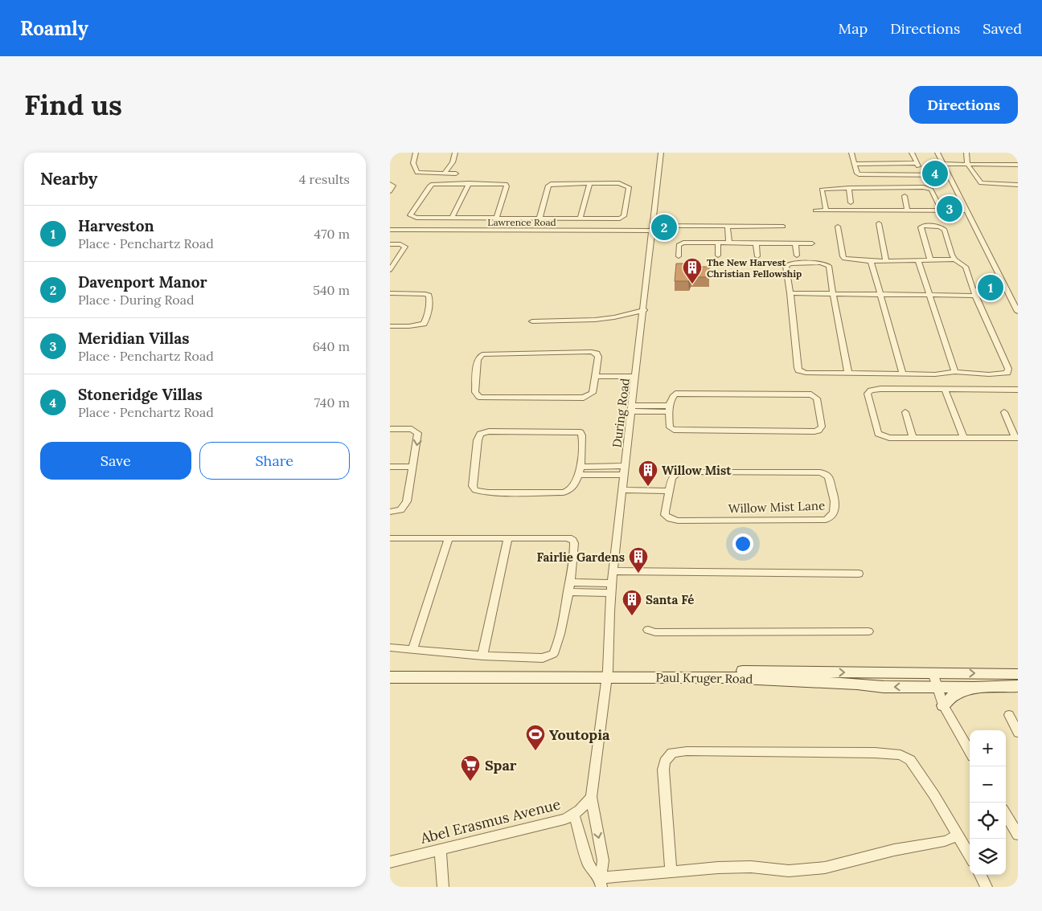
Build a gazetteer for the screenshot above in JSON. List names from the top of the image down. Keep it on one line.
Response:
{"streets":{"street":["Lawrence Road","During Road","Willow Mist Lane","Paul Kruger Road","Abel Erasmus Avenue"]},"crossings":[["Lawrence Road","During Road"],["During Road","Paul Kruger Road"]],"places":{"building":["The New Harvest Christian Fellowship","Willow Mist","Fairlie Gardens","Santa Fé"],"sports":["Youtopia"],"supermarket":["Spar"]},"page":{"header":"Roamly","nav":["Map","Directions","Saved"],"buttons":["Directions",["Save","Share"]],"title":"Find us","heading":["Nearby","4 results"],"pins":["4","3","2","1"],"list":[{"mark":"1","name":"Harveston","note":"Place · Penchartz Road","value":"470 m"},{"mark":"2","name":"Davenport Manor","note":"Place · During Road","value":"540 m"},{"mark":"3","name":"Meridian Villas","note":"Place · Penchartz Road","value":"640 m"},{"mark":"4","name":"Stoneridge Villas","note":"Place · Penchartz Road","value":"740 m"}],"map_buttons":["+","−"]}}
